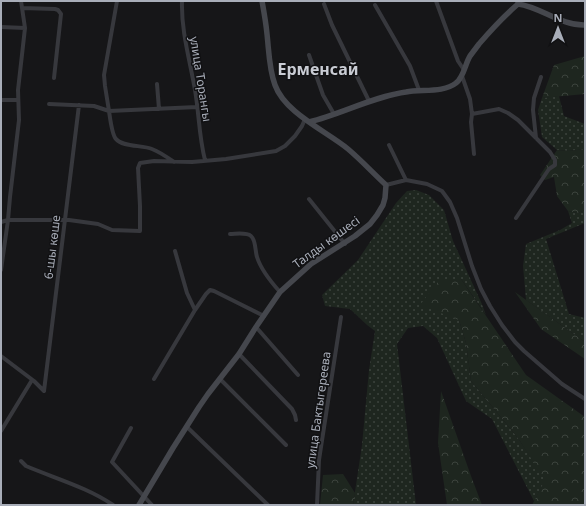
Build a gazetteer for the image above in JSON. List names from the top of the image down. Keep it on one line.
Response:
{"streets":{"street":["улица Торангы","Талды көшесі","6-шы көше","улица Бактыгереева"]},"districts":["Ерменсай"],"north":"top"}
